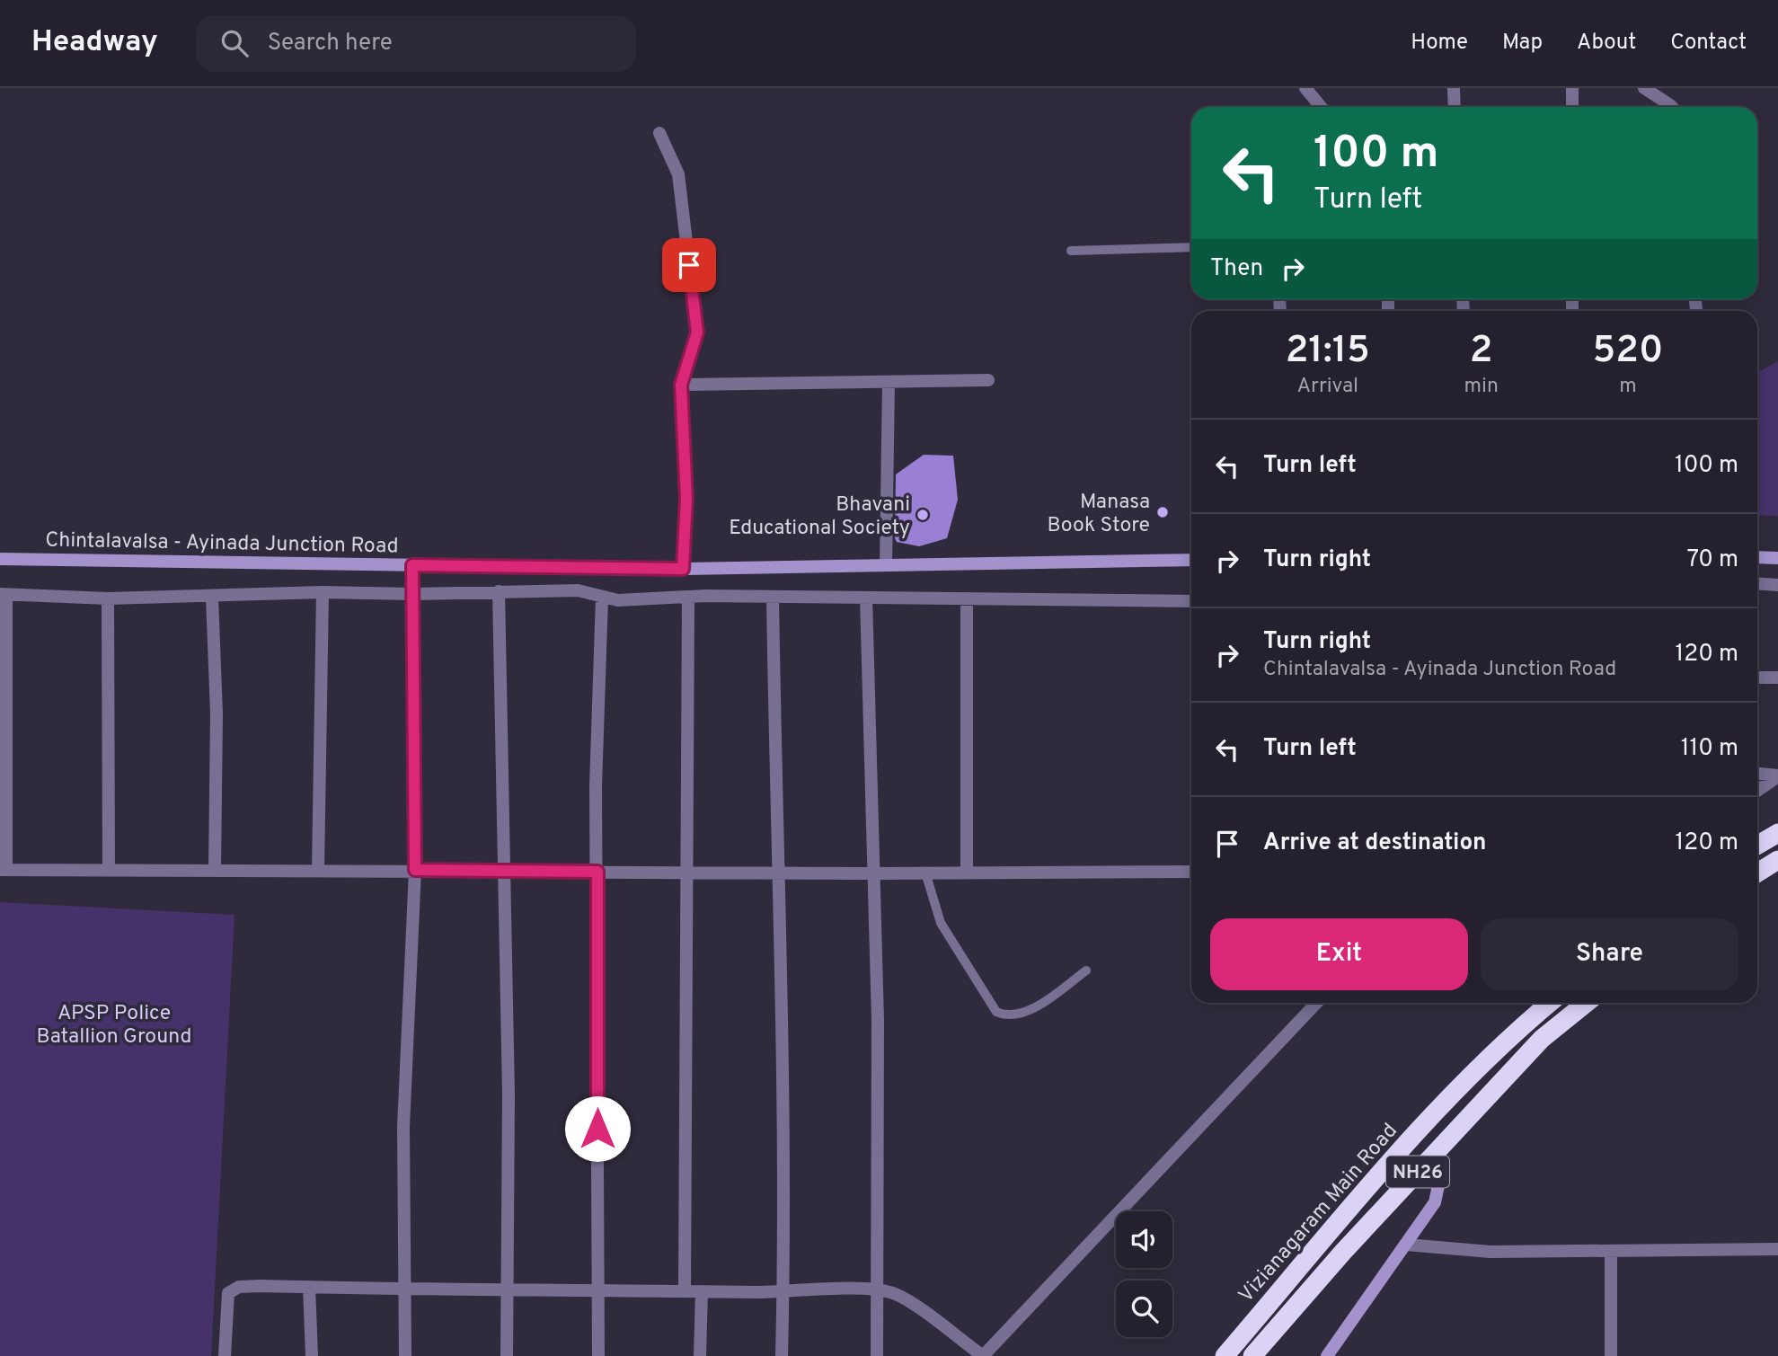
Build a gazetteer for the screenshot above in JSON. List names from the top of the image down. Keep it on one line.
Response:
{"streets":{"highway":["NH26","Vizianagaram Main Road"],"main road":["Chintalavalsa - Ayinada Junction Road"]},"parks":["APSP Police Batallion Ground"],"places":["Manasa Book Store","Bhavani Educational Society"],"page":{"header":"Headway","search":"Search here","nav":["Home","Map","About","Contact"],"turn":["100 m","Turn left"],"then":"Then","eta":["21:15","Arrival","2","min","520","m"],"list":[{"name":"Turn left","value":"100 m"},{"name":"Turn right","value":"70 m"},{"name":"Turn right","note":"Chintalavalsa - Ayinada Junction Road","value":"120 m"},{"name":"Turn left","value":"110 m"},{"name":"Arrive at destination","value":"120 m"}],"buttons":["Exit","Share"]}}
